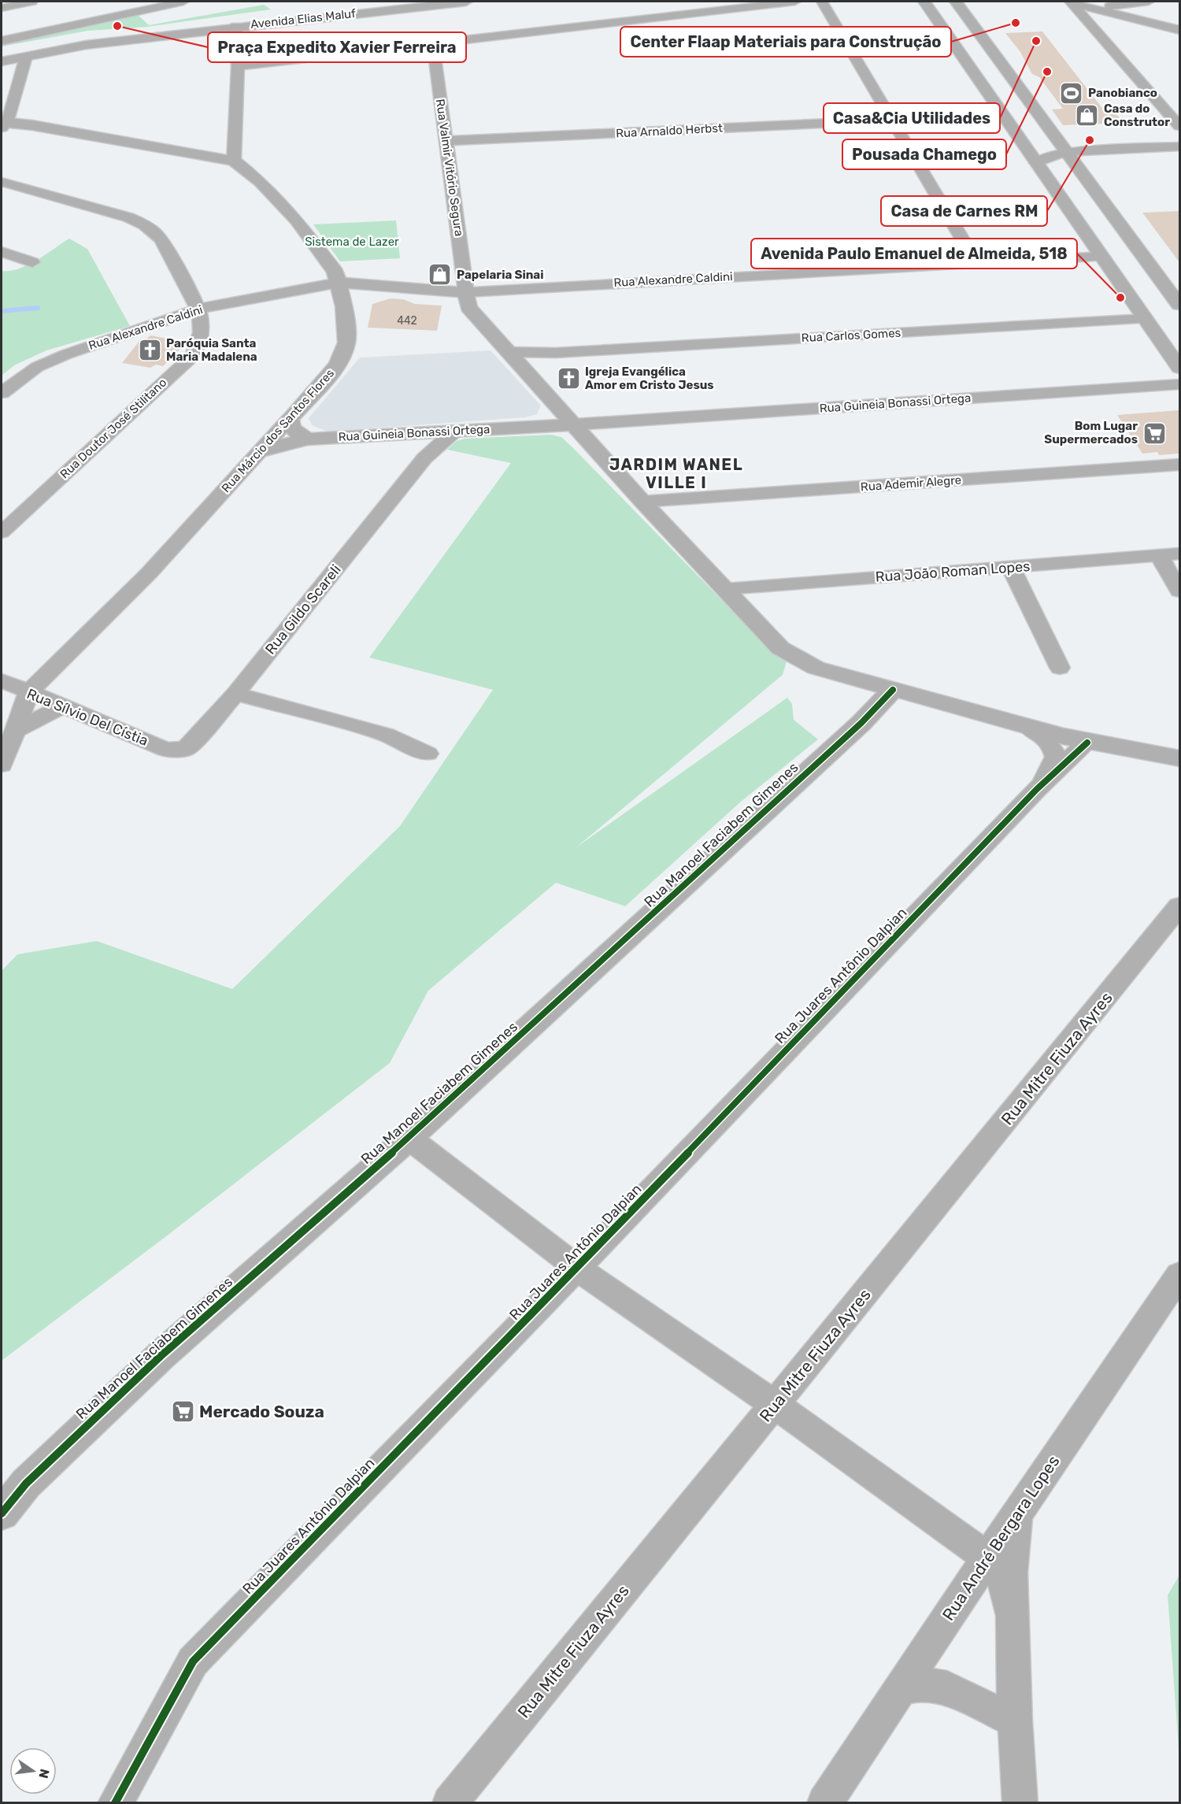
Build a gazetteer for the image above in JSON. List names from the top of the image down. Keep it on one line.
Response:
{"streets":{"main road":["Avenida Elias Maluf"],"street":["Rua Arnaldo Herbst","Rua Valmir Vitório Segura","Rua Alexandre Caldini","Rua Carlos Gomes","Rua Guineia Bonassi Ortega","Rua Doutor José Stilitano","Rua Márcio dos Santos Flores","Rua Ademir Alegre","Rua João Roman Lopes","Rua Gildo Scareli","Rua Sílvio Del Cístia","Rua Manoel Faciabem Gimenes","Rua Juares Antônio Dalpian","Rua Mitre Fiuza Ayres","Rua André Bergara Lopes"]},"crossings":[["Rua Arnaldo Herbst","Rua Valmir Vitório Segura"],["Rua Valmir Vitório Segura","Rua Alexandre Caldini"],["Rua Alexandre Caldini","Rua Doutor José Stilitano"],["Rua Alexandre Caldini","Rua Márcio dos Santos Flores"],["Rua Guineia Bonassi Ortega","Rua Márcio dos Santos Flores"],["Rua Guineia Bonassi Ortega","Rua Gildo Scareli"],["Rua Márcio dos Santos Flores","Rua Sílvio Del Cístia"],["Rua Gildo Scareli","Rua Sílvio Del Cístia"]],"districts":["JARDIM WANEL VILLE I"],"parks":["Sistema de Lazer"],"places":{"other":["Center Flaap Materiais para Construção","Praça Expedito Xavier Ferreira","Casa&Cia Utilidades","Pousada Chamego","Casa de Carnes RM","Avenida Paulo Emanuel de Almeida, 518"],"sports":["Panobianco"],"shop":["Casa do Construtor","Papelaria Sinai"],"church":["Paróquia Santa Maria Madalena","Igreja Evangélica Amor em Cristo Jesus"],"supermarket":["Bom Lugar Supermercados","Mercado Souza"]},"house_numbers":["442"],"north":"right"}
